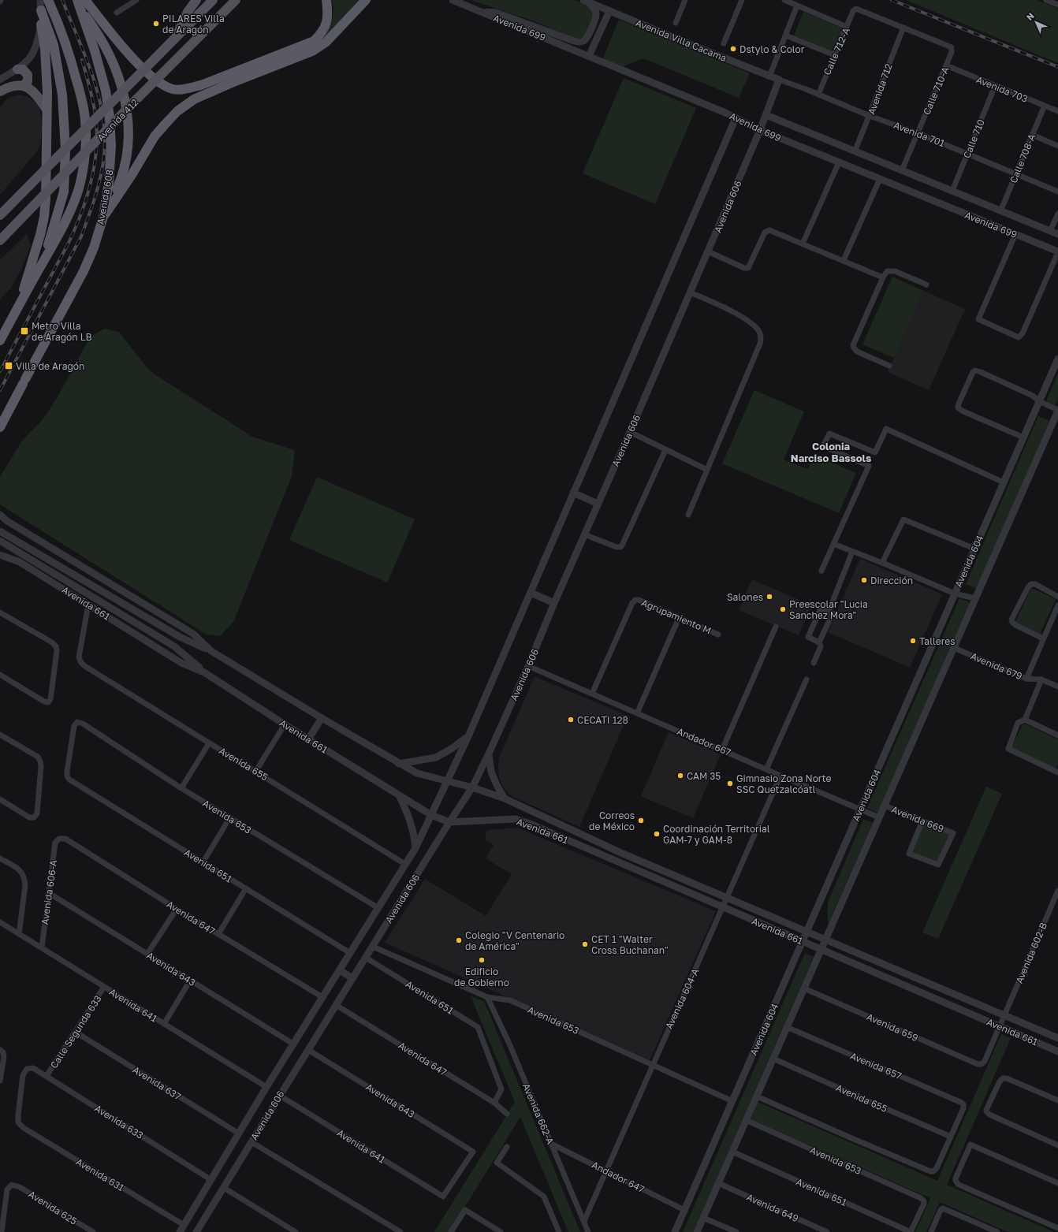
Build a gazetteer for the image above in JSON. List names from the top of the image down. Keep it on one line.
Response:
{"streets":{"highway":["Avenida 608"],"main road":["Avenida 412"],"street":["Avenida 699","Avenida Villa Cacama","Calle 712-A","Avenida 712","Avenida 703","Calle 710-A","Avenida 701","Calle 710","Calle 708-A","Avenida 606","Avenida 604","Avenida 661","Agrupamiento M","Avenida 679","Andador 667","Avenida 655","Avenida 653","Avenida 669","Avenida 651","Avenida 606-A","Avenida 647","Avenida 602-B","Avenida 643","Avenida 604-A","Avenida 641","Avenida 659","Calle Segunda 633","Avenida 657","Avenida 637","Avenida 662-A","Avenida 633","Avenida 631","Andador 647","Avenida 625","Avenida 649"]},"crossings":[["Avenida 699","Avenida 712"],["Avenida 699","Calle 710-A"],["Avenida 699","Calle 710"],["Avenida 699","Calle 708-A"],["Avenida 699","Avenida 606"],["Avenida Villa Cacama","Avenida 701"],["Avenida Villa Cacama","Avenida 606"],["Calle 712-A","Avenida 712"],["Calle 712-A","Calle 710-A"],["Calle 712-A","Avenida 701"],["Avenida 712","Calle 710-A"],["Avenida 712","Avenida 701"],["Avenida 703","Calle 710-A"],["Avenida 703","Calle 710"],["Avenida 703","Calle 708-A"],["Calle 710-A","Avenida 701"],["Avenida 701","Calle 710"],["Avenida 701","Calle 708-A"],["Avenida 701","Avenida 606"],["Avenida 606","Avenida 661"],["Avenida 606","Andador 667"],["Avenida 606","Avenida 655"],["Avenida 606","Avenida 653"],["Avenida 606","Avenida 651"],["Avenida 606","Avenida 647"],["Avenida 606","Avenida 643"],["Avenida 606","Avenida 641"],["Avenida 606","Avenida 637"],["Avenida 606","Avenida 633"],["Avenida 606","Avenida 631"],["Avenida 604","Avenida 661"],["Avenida 604","Andador 667"],["Avenida 604","Avenida 653"],["Avenida 604","Andador 647"],["Avenida 661","Avenida 655"],["Avenida 661","Avenida 602-B"],["Avenida 661","Avenida 604-A"],["Agrupamiento M","Andador 667"],["Andador 667","Avenida 604-A"],["Avenida 655","Avenida 657"],["Avenida 653","Avenida 651"],["Avenida 653","Avenida 604-A"],["Avenida 653","Avenida 662-A"],["Avenida 651","Avenida 647"],["Avenida 606-A","Avenida 647"],["Avenida 606-A","Avenida 643"],["Avenida 606-A","Avenida 641"],["Avenida 602-B","Avenida 659"],["Avenida 643","Avenida 641"],["Avenida 604-A","Avenida 662-A"],["Avenida 604-A","Andador 647"],["Avenida 641","Calle Segunda 633"],["Calle Segunda 633","Avenida 637"],["Calle Segunda 633","Avenida 633"],["Avenida 662-A","Andador 647"],["Avenida 633","Avenida 631"]],"districts":["Colonia Narciso Bassols"],"places":{"other":["PILARES Villa de Aragón","Dstylo & Color","Dirección","Salones","Preescolar \"Lucia Sanchez Mora\"","Talleres","CECATI 128","CAM 35","Gimnasio Zona Norte SSC Quetzalcóatl","Correos de México","Coordinación Territorial GAM-7 y GAM-8","Colegio \"V Centenario de América\"","CET 1 \"Walter Cross Buchanan\"","Edificio de Gobierno"],"transit":["Metro Villa de Aragón LB","Villa de Aragón"]},"north":"top left"}
